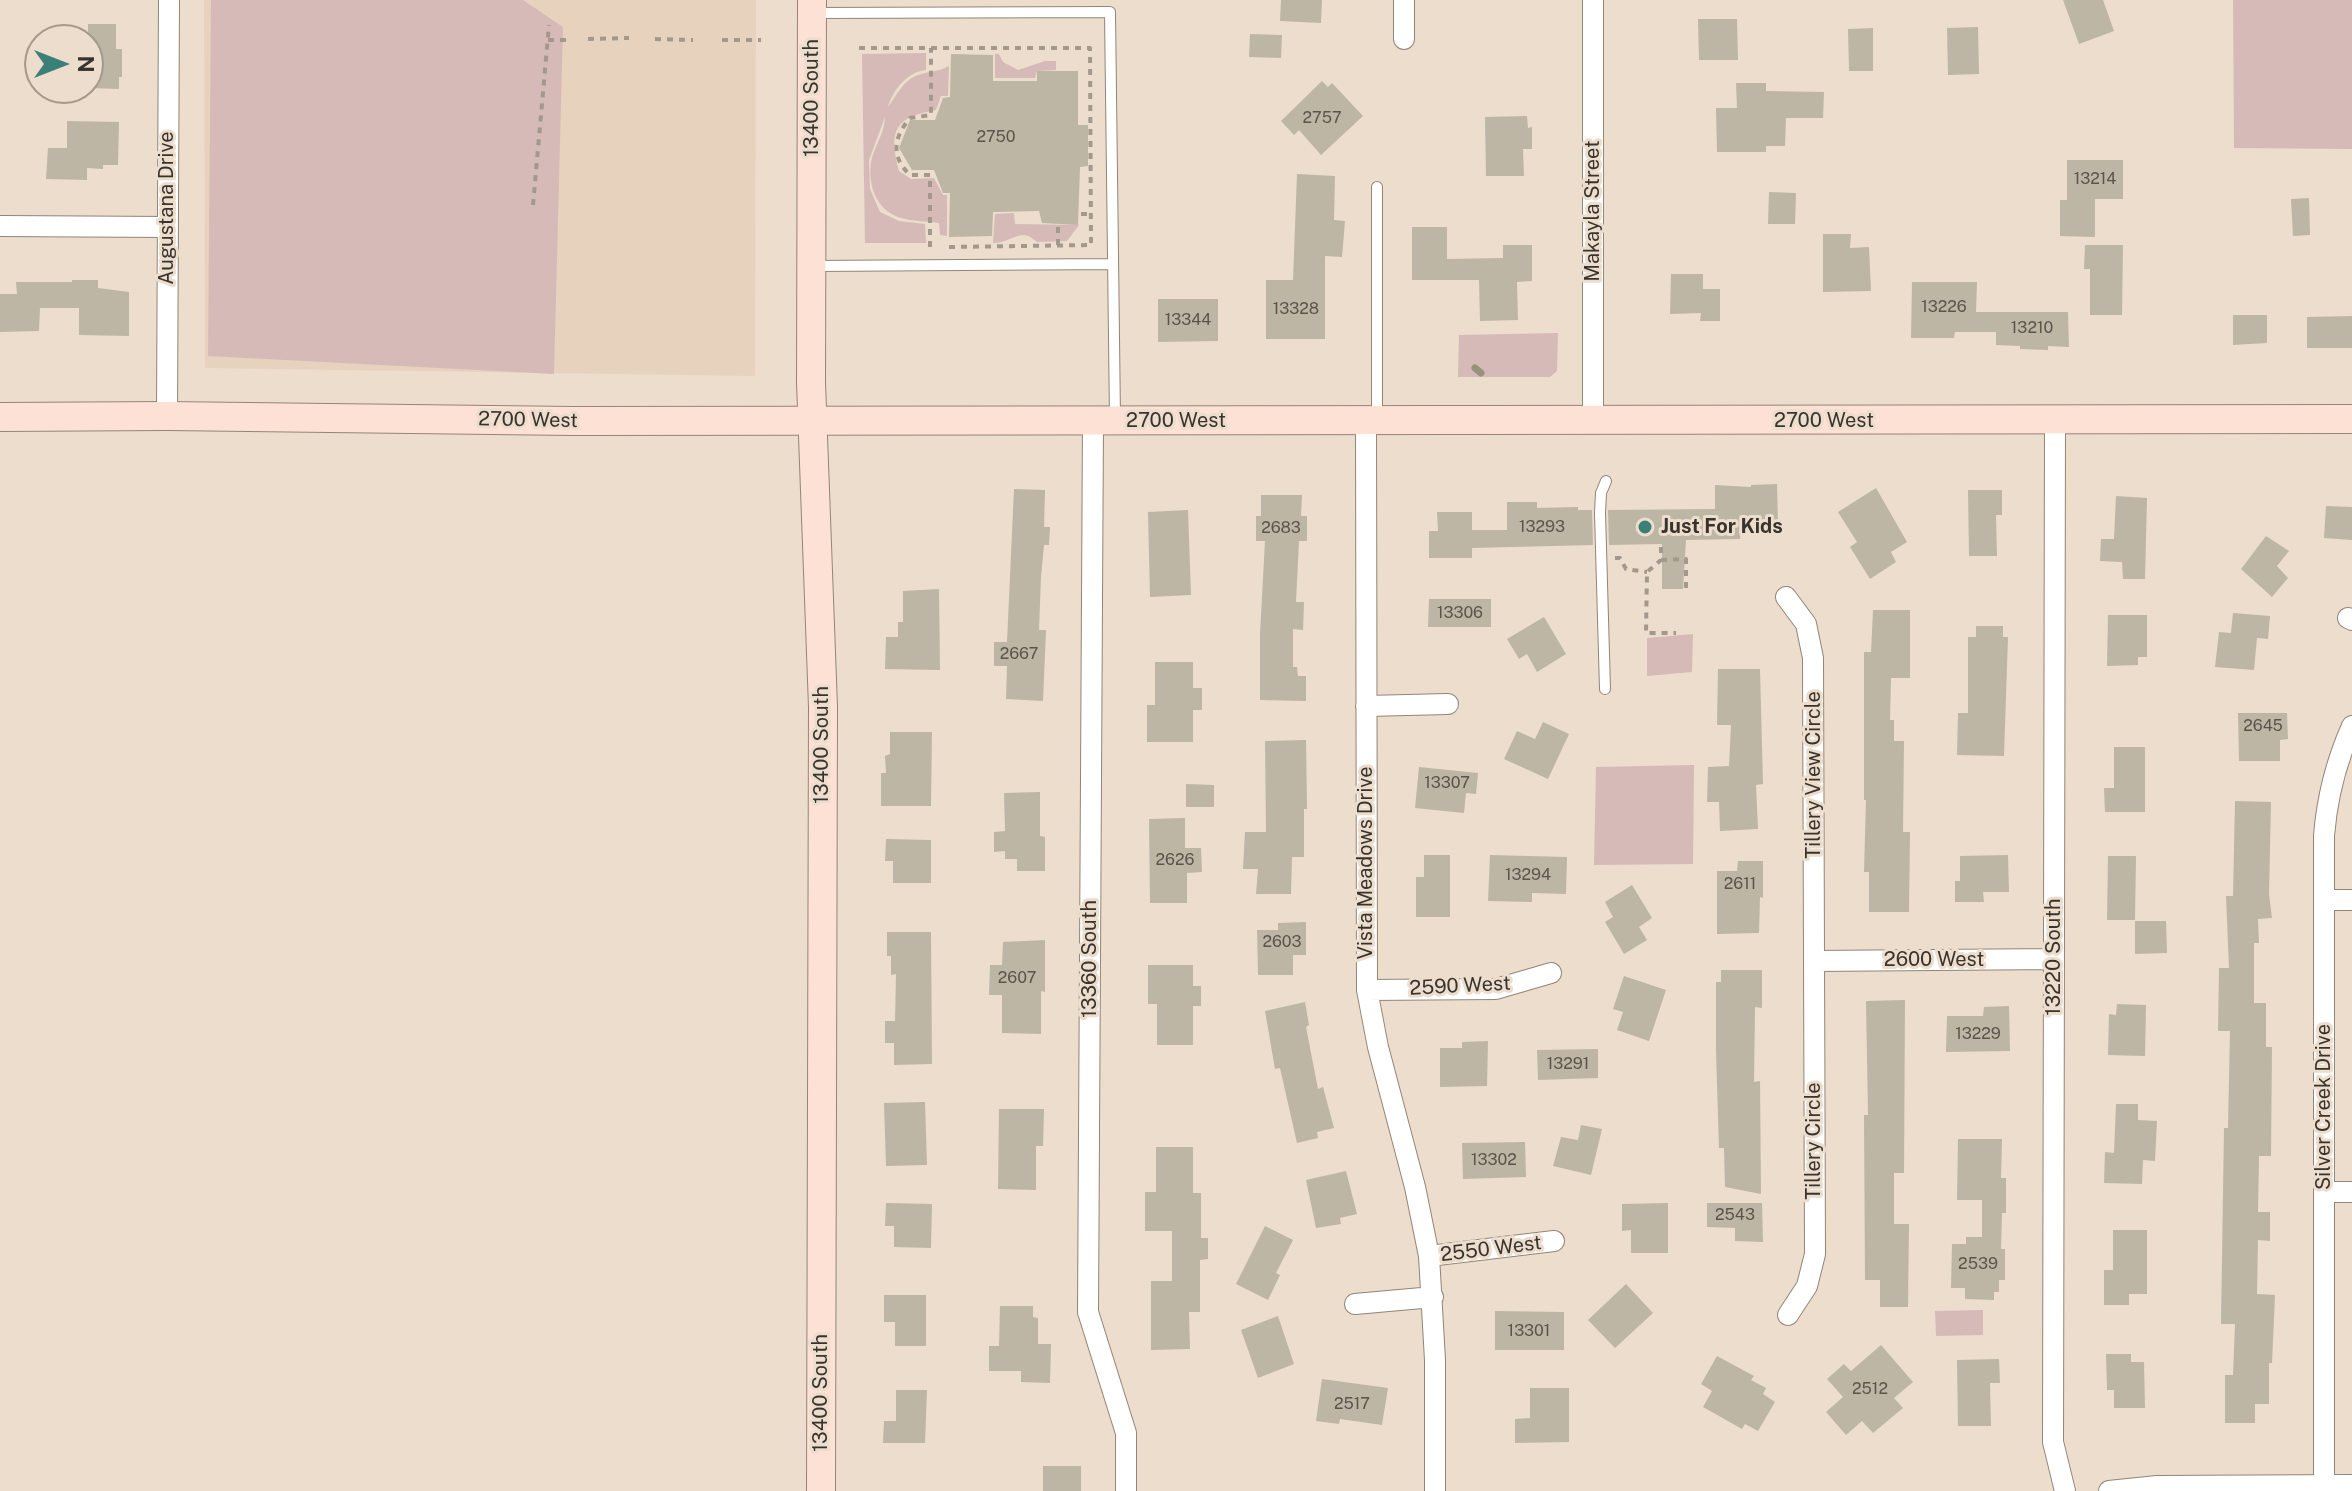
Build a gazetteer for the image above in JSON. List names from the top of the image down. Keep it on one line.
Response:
{"streets":{"main road":["13400 South","2700 West"],"street":["Augustana Drive","Makayla Street","Tillery View Circle","Vista Meadows Drive","13220 South","13360 South","2600 West","2590 West","Silver Creek Drive","Tillery Circle","2550 West"]},"crossings":[["13400 South","2700 West"],["Augustana Drive","2700 West"],["Makayla Street","2700 West"],["2700 West","Vista Meadows Drive"],["2700 West","13220 South"],["2700 West","13360 South"],["Tillery View Circle","2600 West"],["Tillery View Circle","Tillery Circle"],["Vista Meadows Drive","2590 West"],["Vista Meadows Drive","2550 West"],["13220 South","2600 West"],["2600 West","Tillery Circle"]],"places":["Just For Kids"],"house_numbers":["2757","2750","13214","13226","13328","13344","13210","13293","2683","13306","2667","2645","13307","2626","13294","2611","2603","2607","13229","13291","13302","2543","2539","13301","2512","2517"],"north":"right"}
